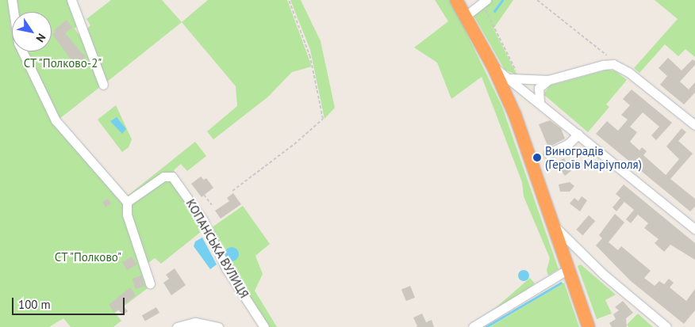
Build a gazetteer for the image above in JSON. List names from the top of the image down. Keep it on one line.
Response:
{"streets":{"street":["КОПАНСЬКА ВУЛИЦЯ"]},"parks":["СТ \"Полково-2\"","СТ \"Полково\""],"places":["Виноградів (Героїв Маріуполя)"],"scale_bar":"100 m","north":"bottom right"}
